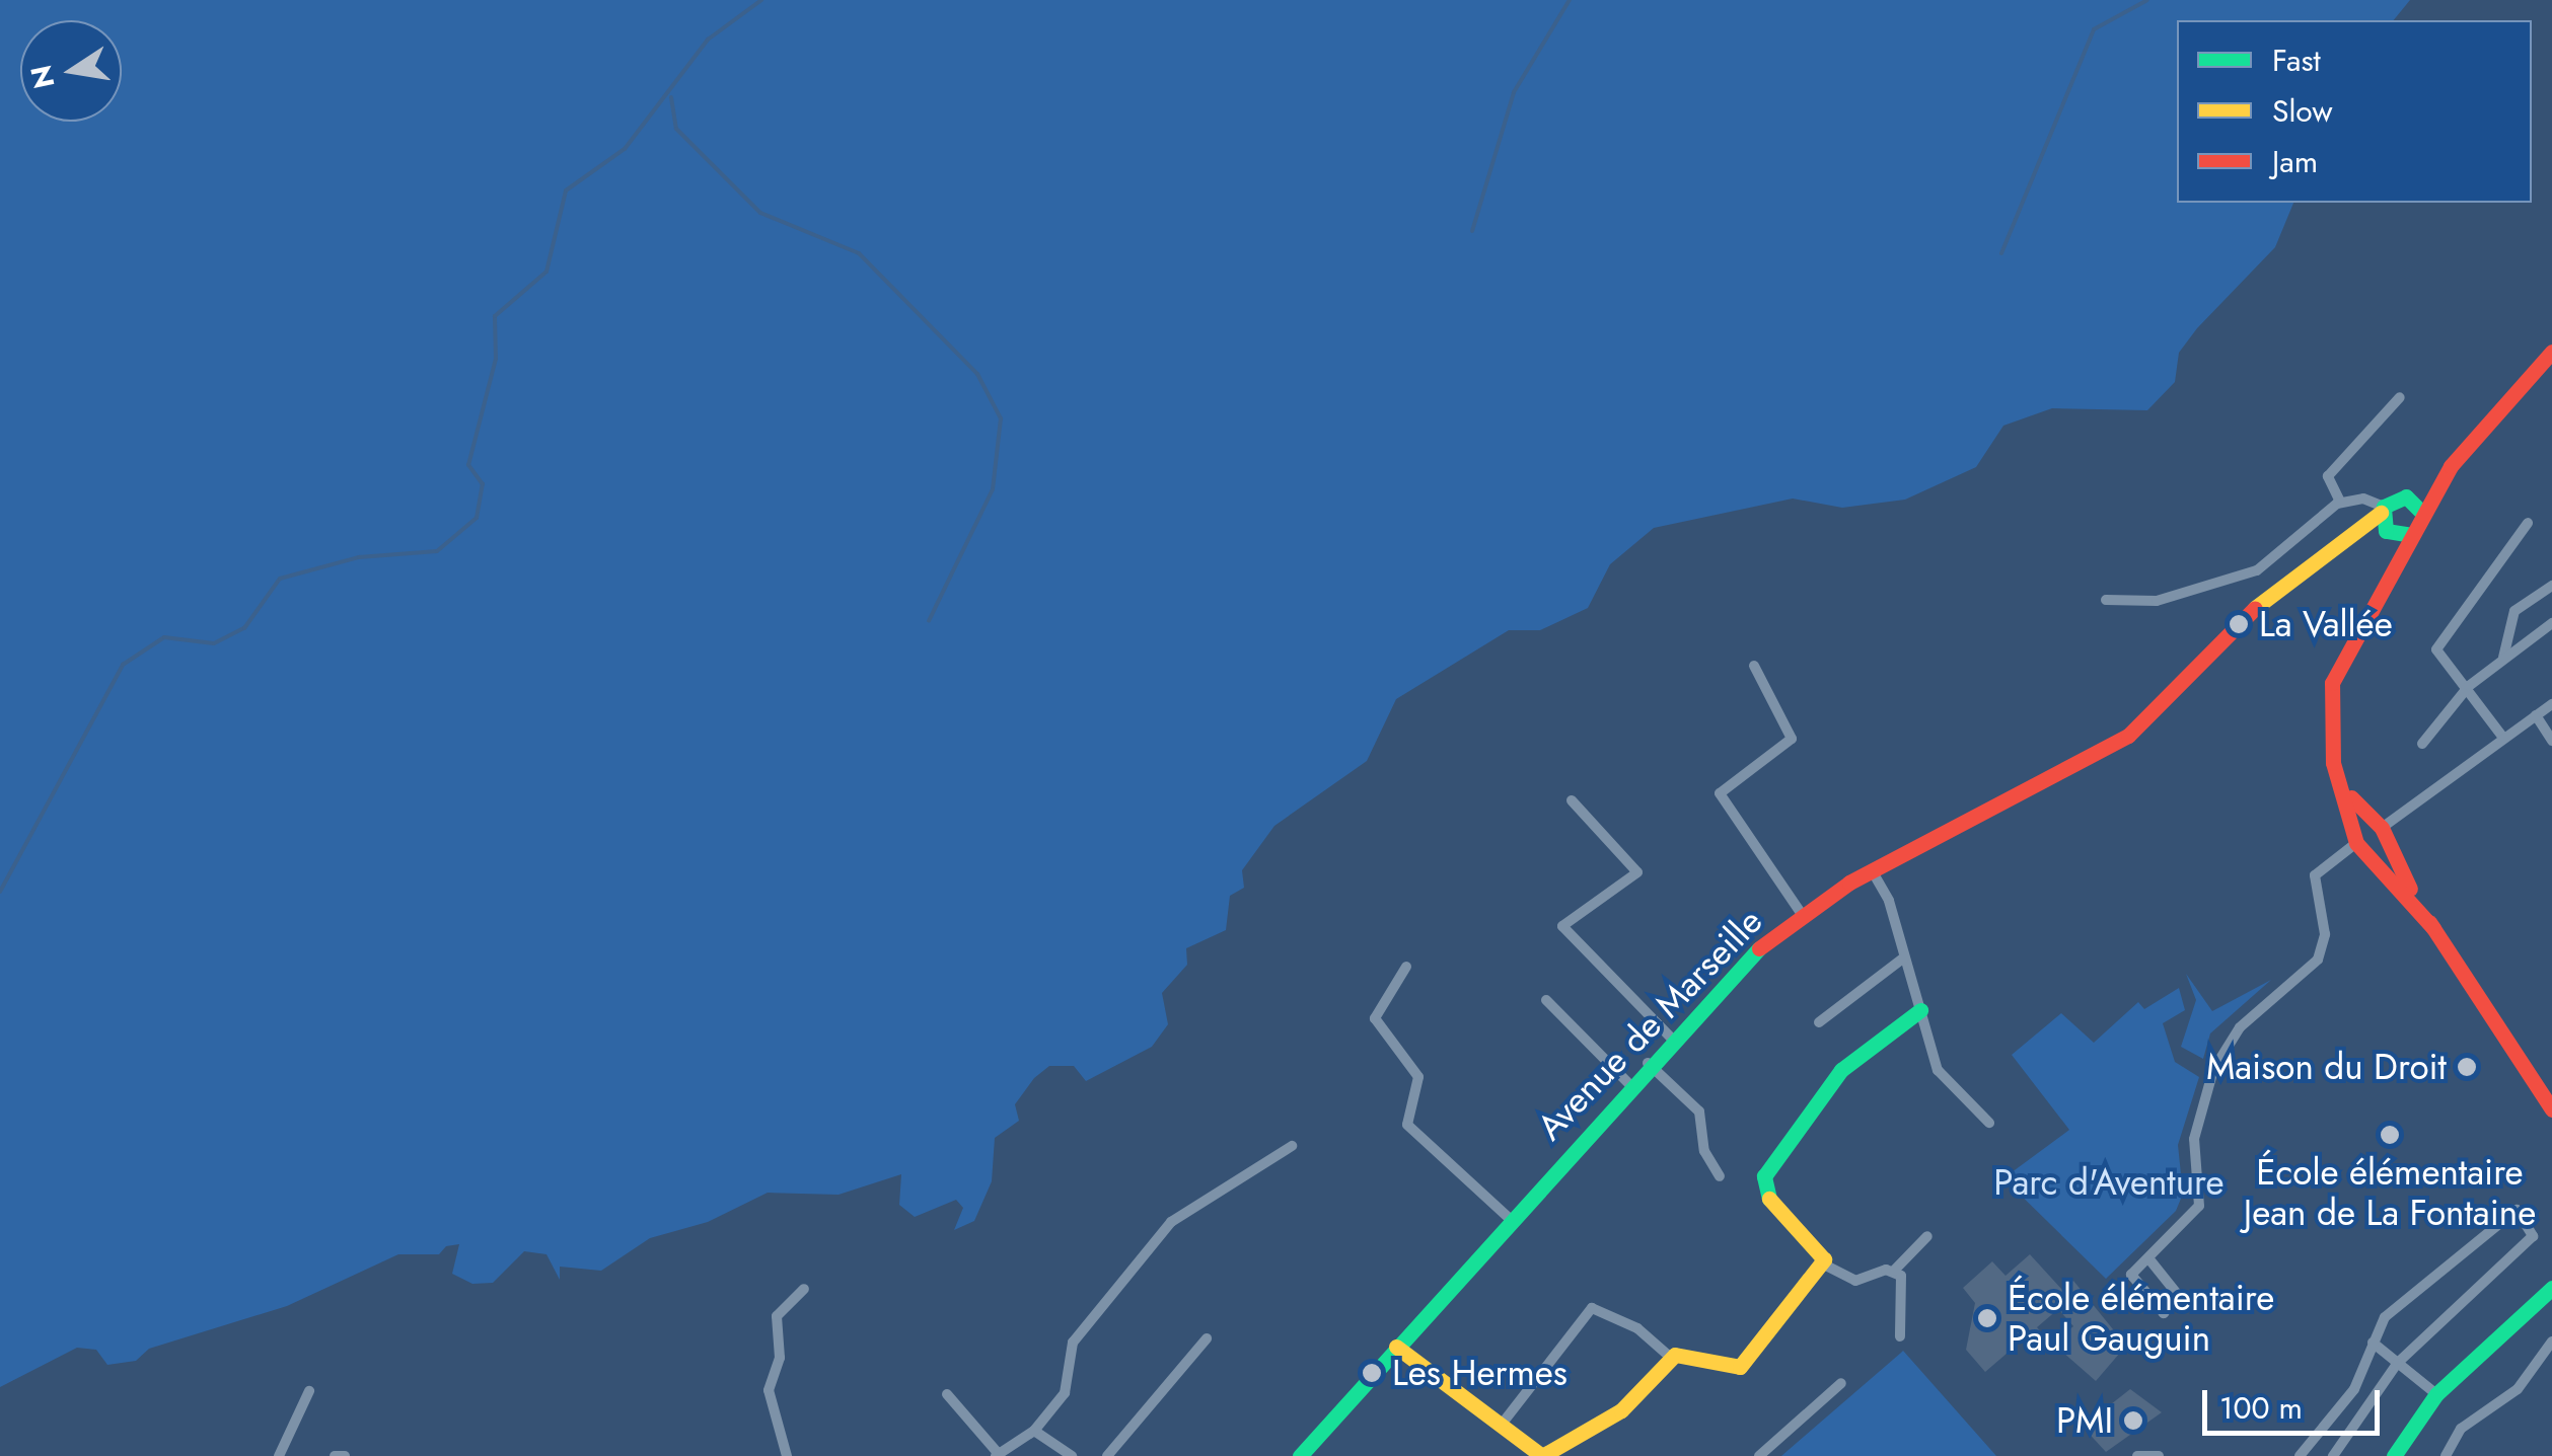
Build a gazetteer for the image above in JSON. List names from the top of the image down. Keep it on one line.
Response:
{"streets":{"street":["Avenue de Marseille"]},"parks":["Parc d'Aventure"],"places":["La Vallée","Maison du Droit","École élémentaire Jean de La Fontaine","École élémentaire Paul Gauguin","Les Hermes","PMI"],"legend":["Fast","Slow","Jam"],"scale_bar":"100 m","north":"left"}
